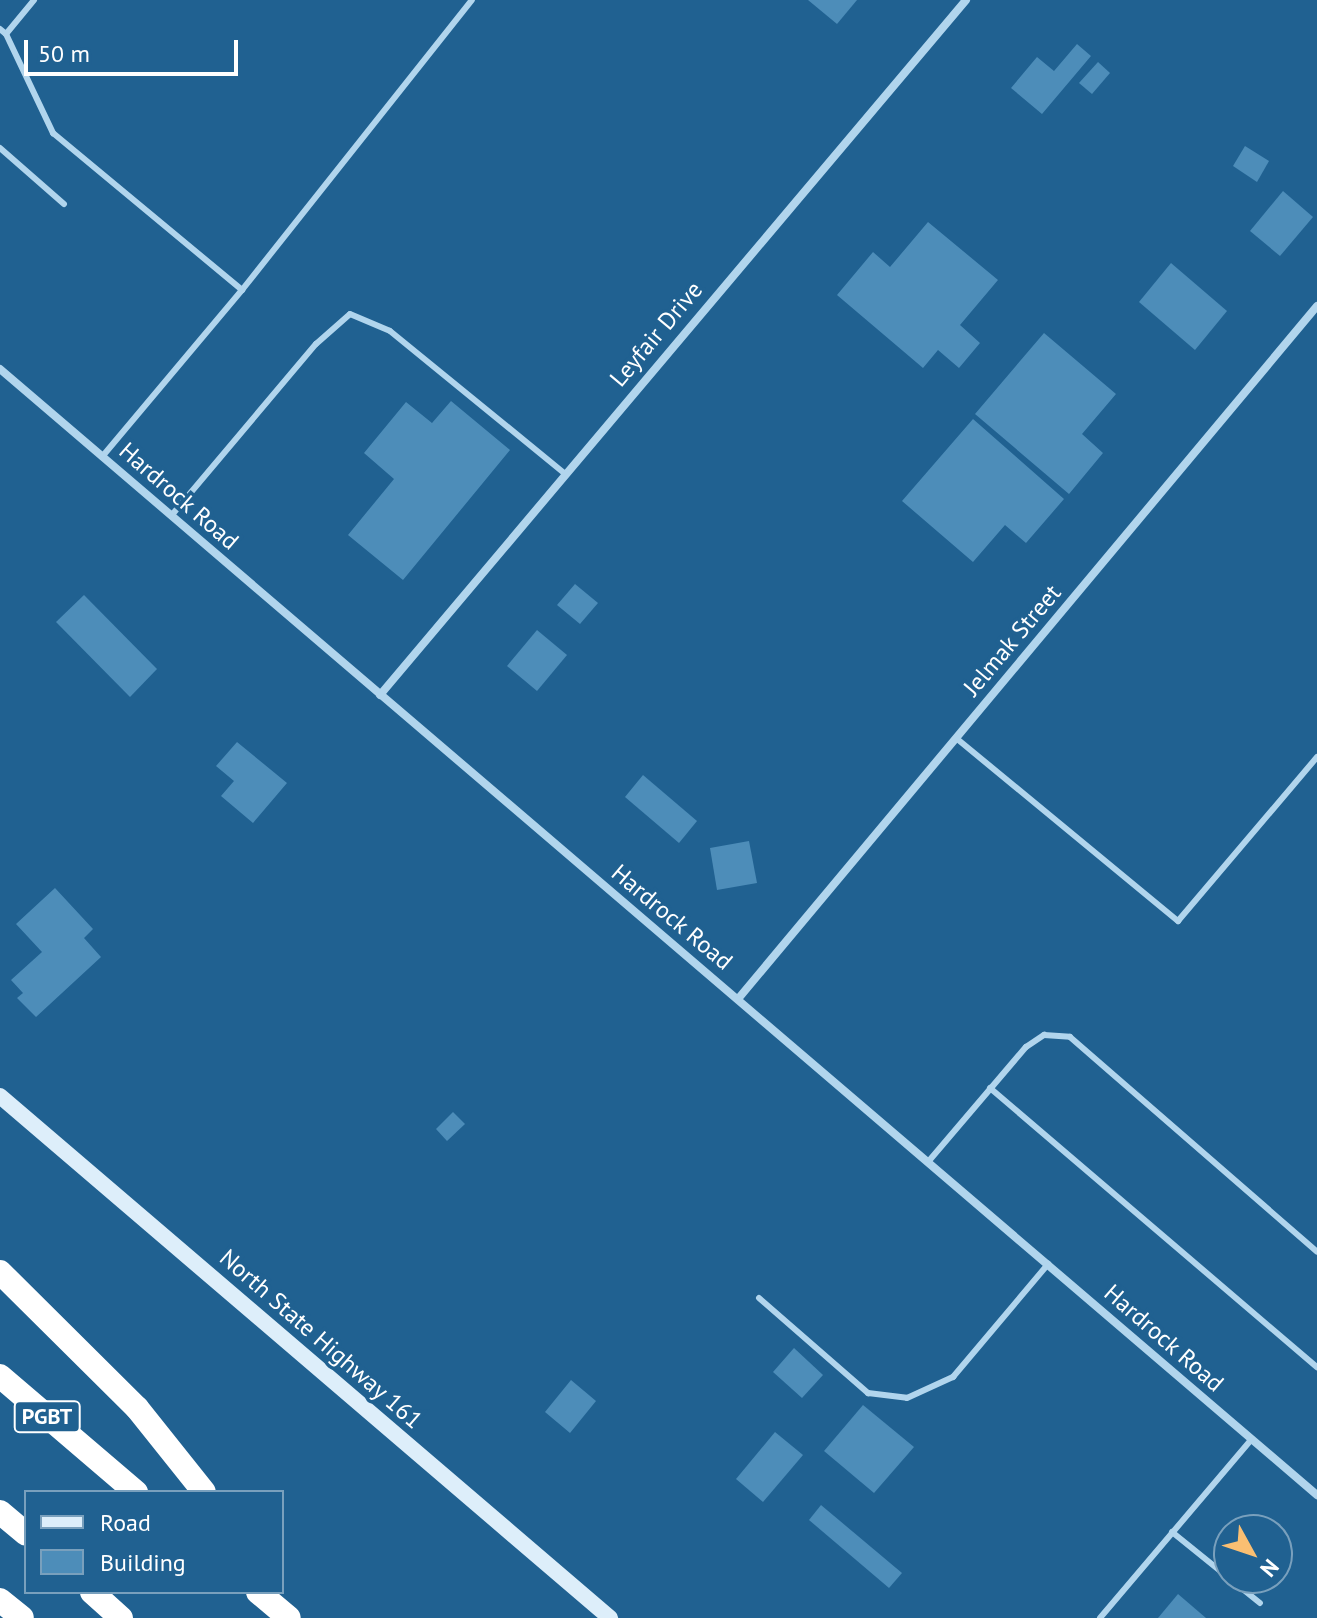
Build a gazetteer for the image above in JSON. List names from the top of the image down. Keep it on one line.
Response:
{"streets":{"highway":["PGBT"],"main road":["North State Highway 161"],"street":["Leyfair Drive","Hardrock Road","Jelmak Street"]},"crossings":[["Leyfair Drive","Hardrock Road"],["Hardrock Road","Jelmak Street"]],"legend":["Road","Building"],"scale_bar":"50 m","north":"bottom right"}
